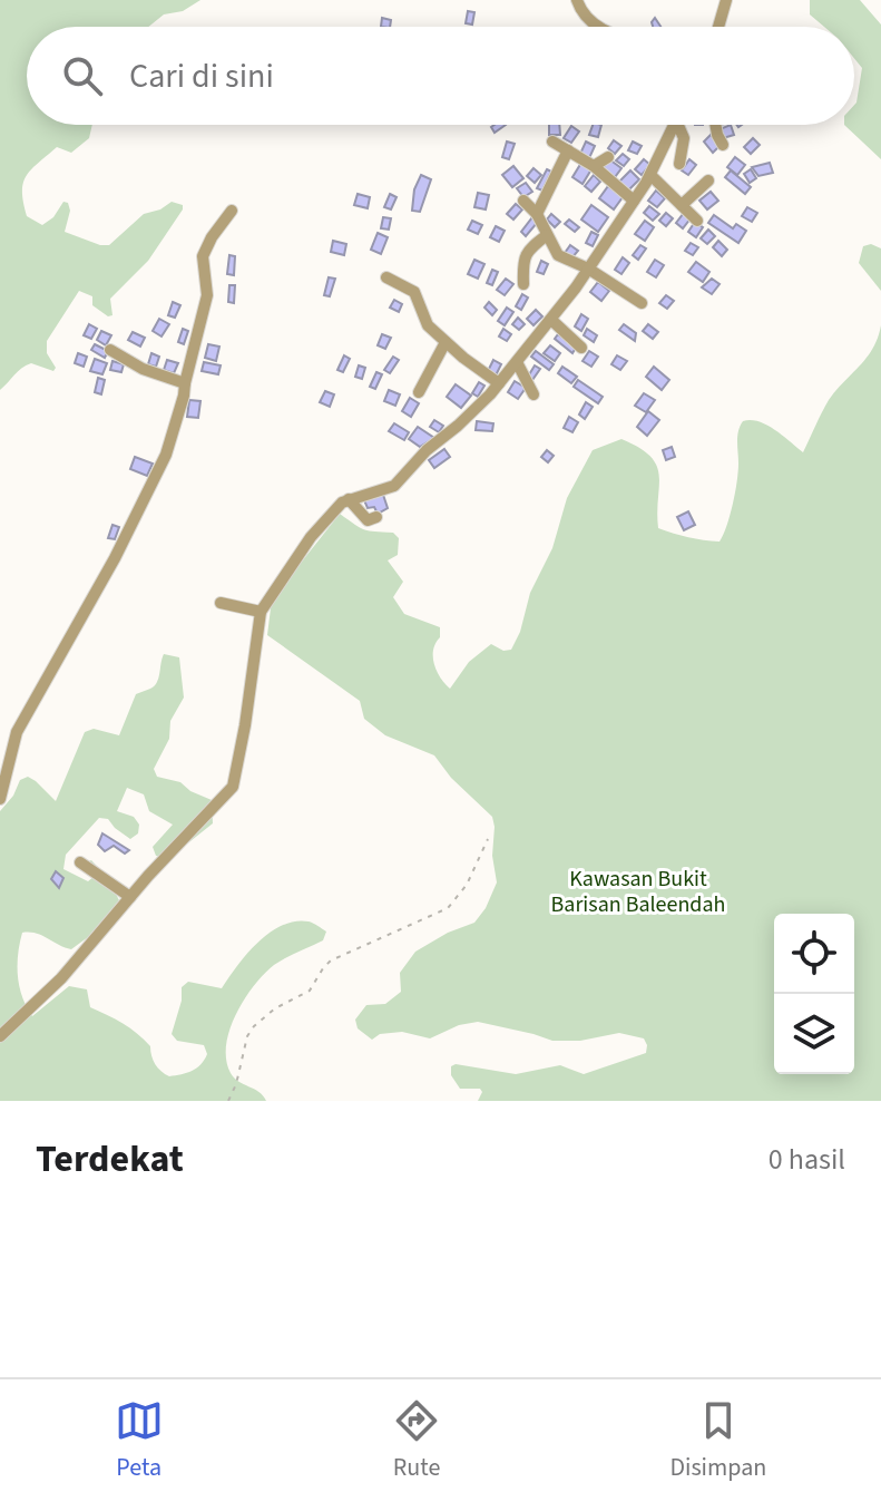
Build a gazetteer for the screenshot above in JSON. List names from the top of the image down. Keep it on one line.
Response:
{"parks":["Kawasan Bukit Barisan Baleendah"],"page":{"search":"Cari di sini","heading":["Terdekat","0 hasil"],"nav":["Peta","Rute","Disimpan"]}}
